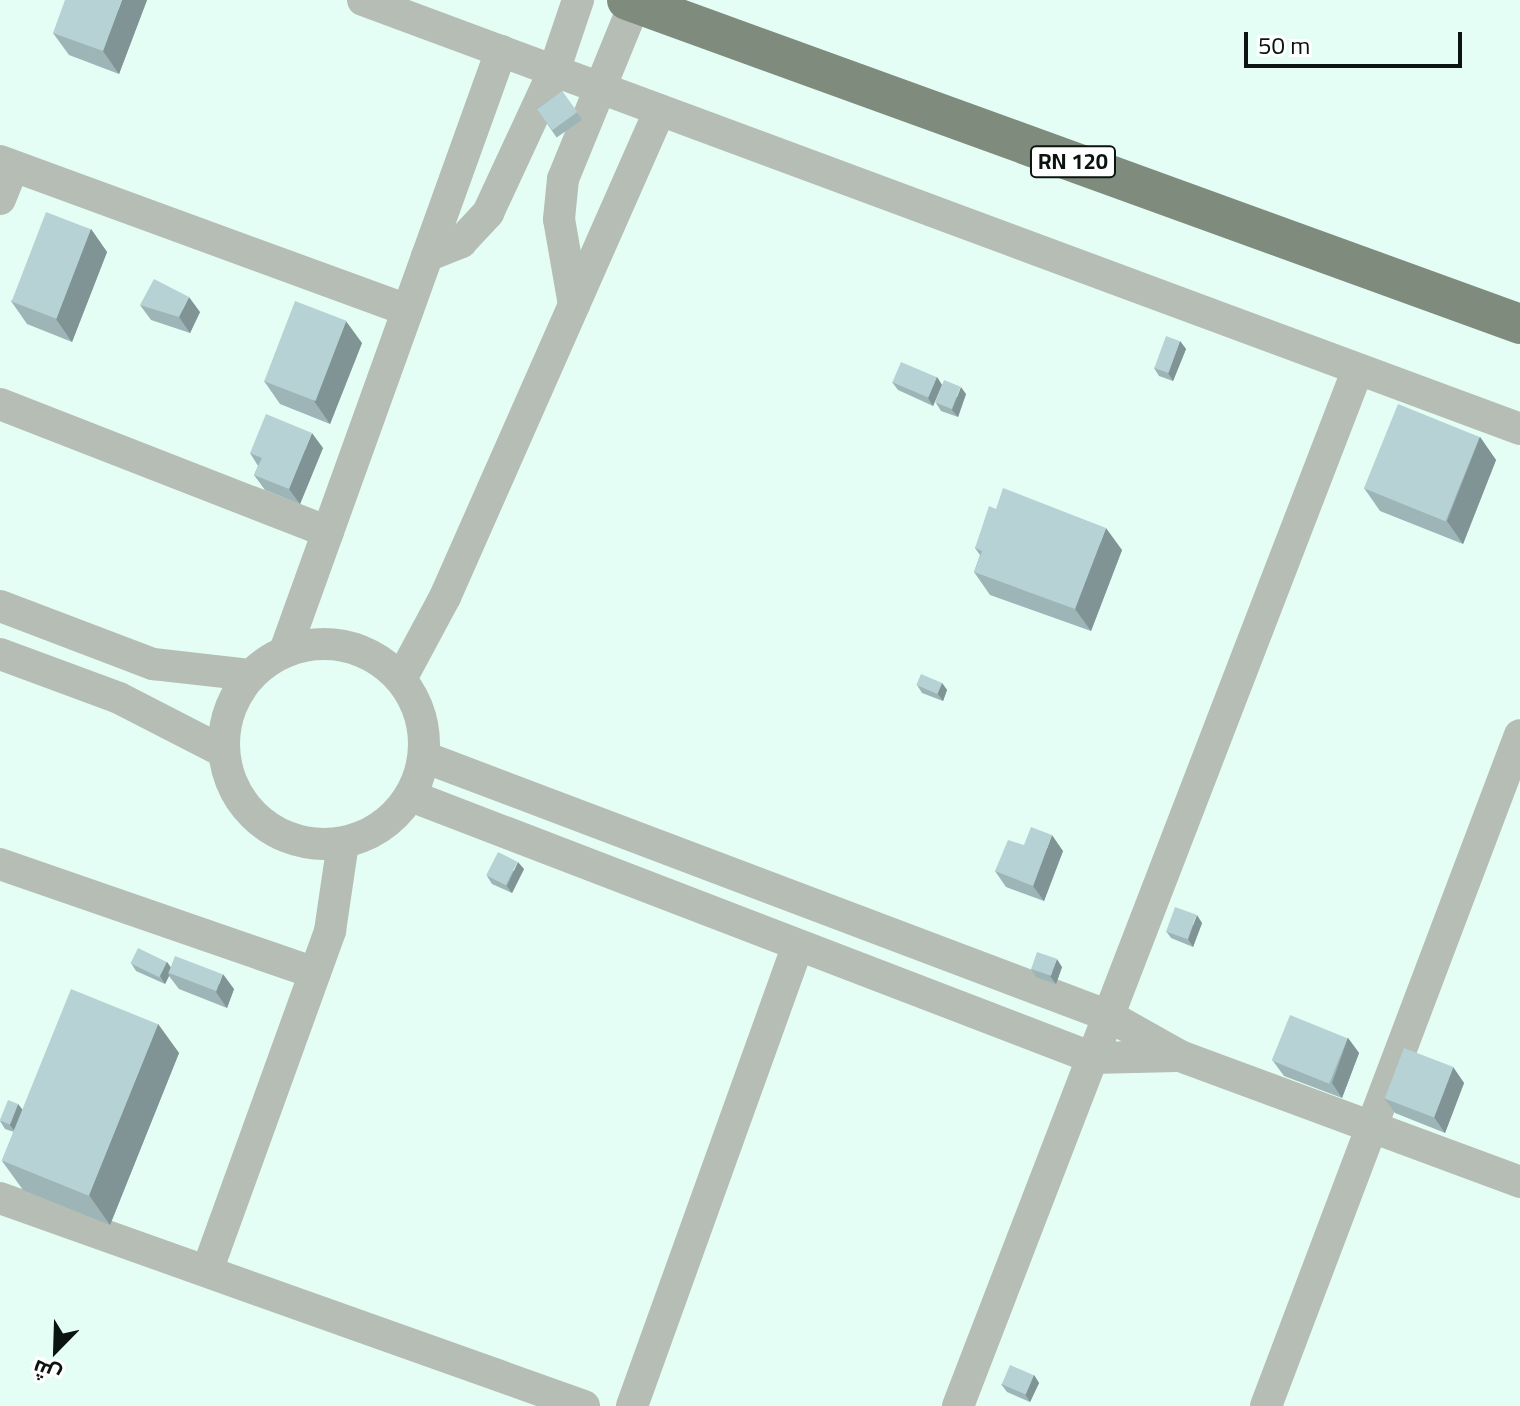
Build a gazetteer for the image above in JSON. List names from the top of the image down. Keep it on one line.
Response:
{"streets":{"main road":["RN 120"]},"scale_bar":"50 m","north":"bottom left"}
